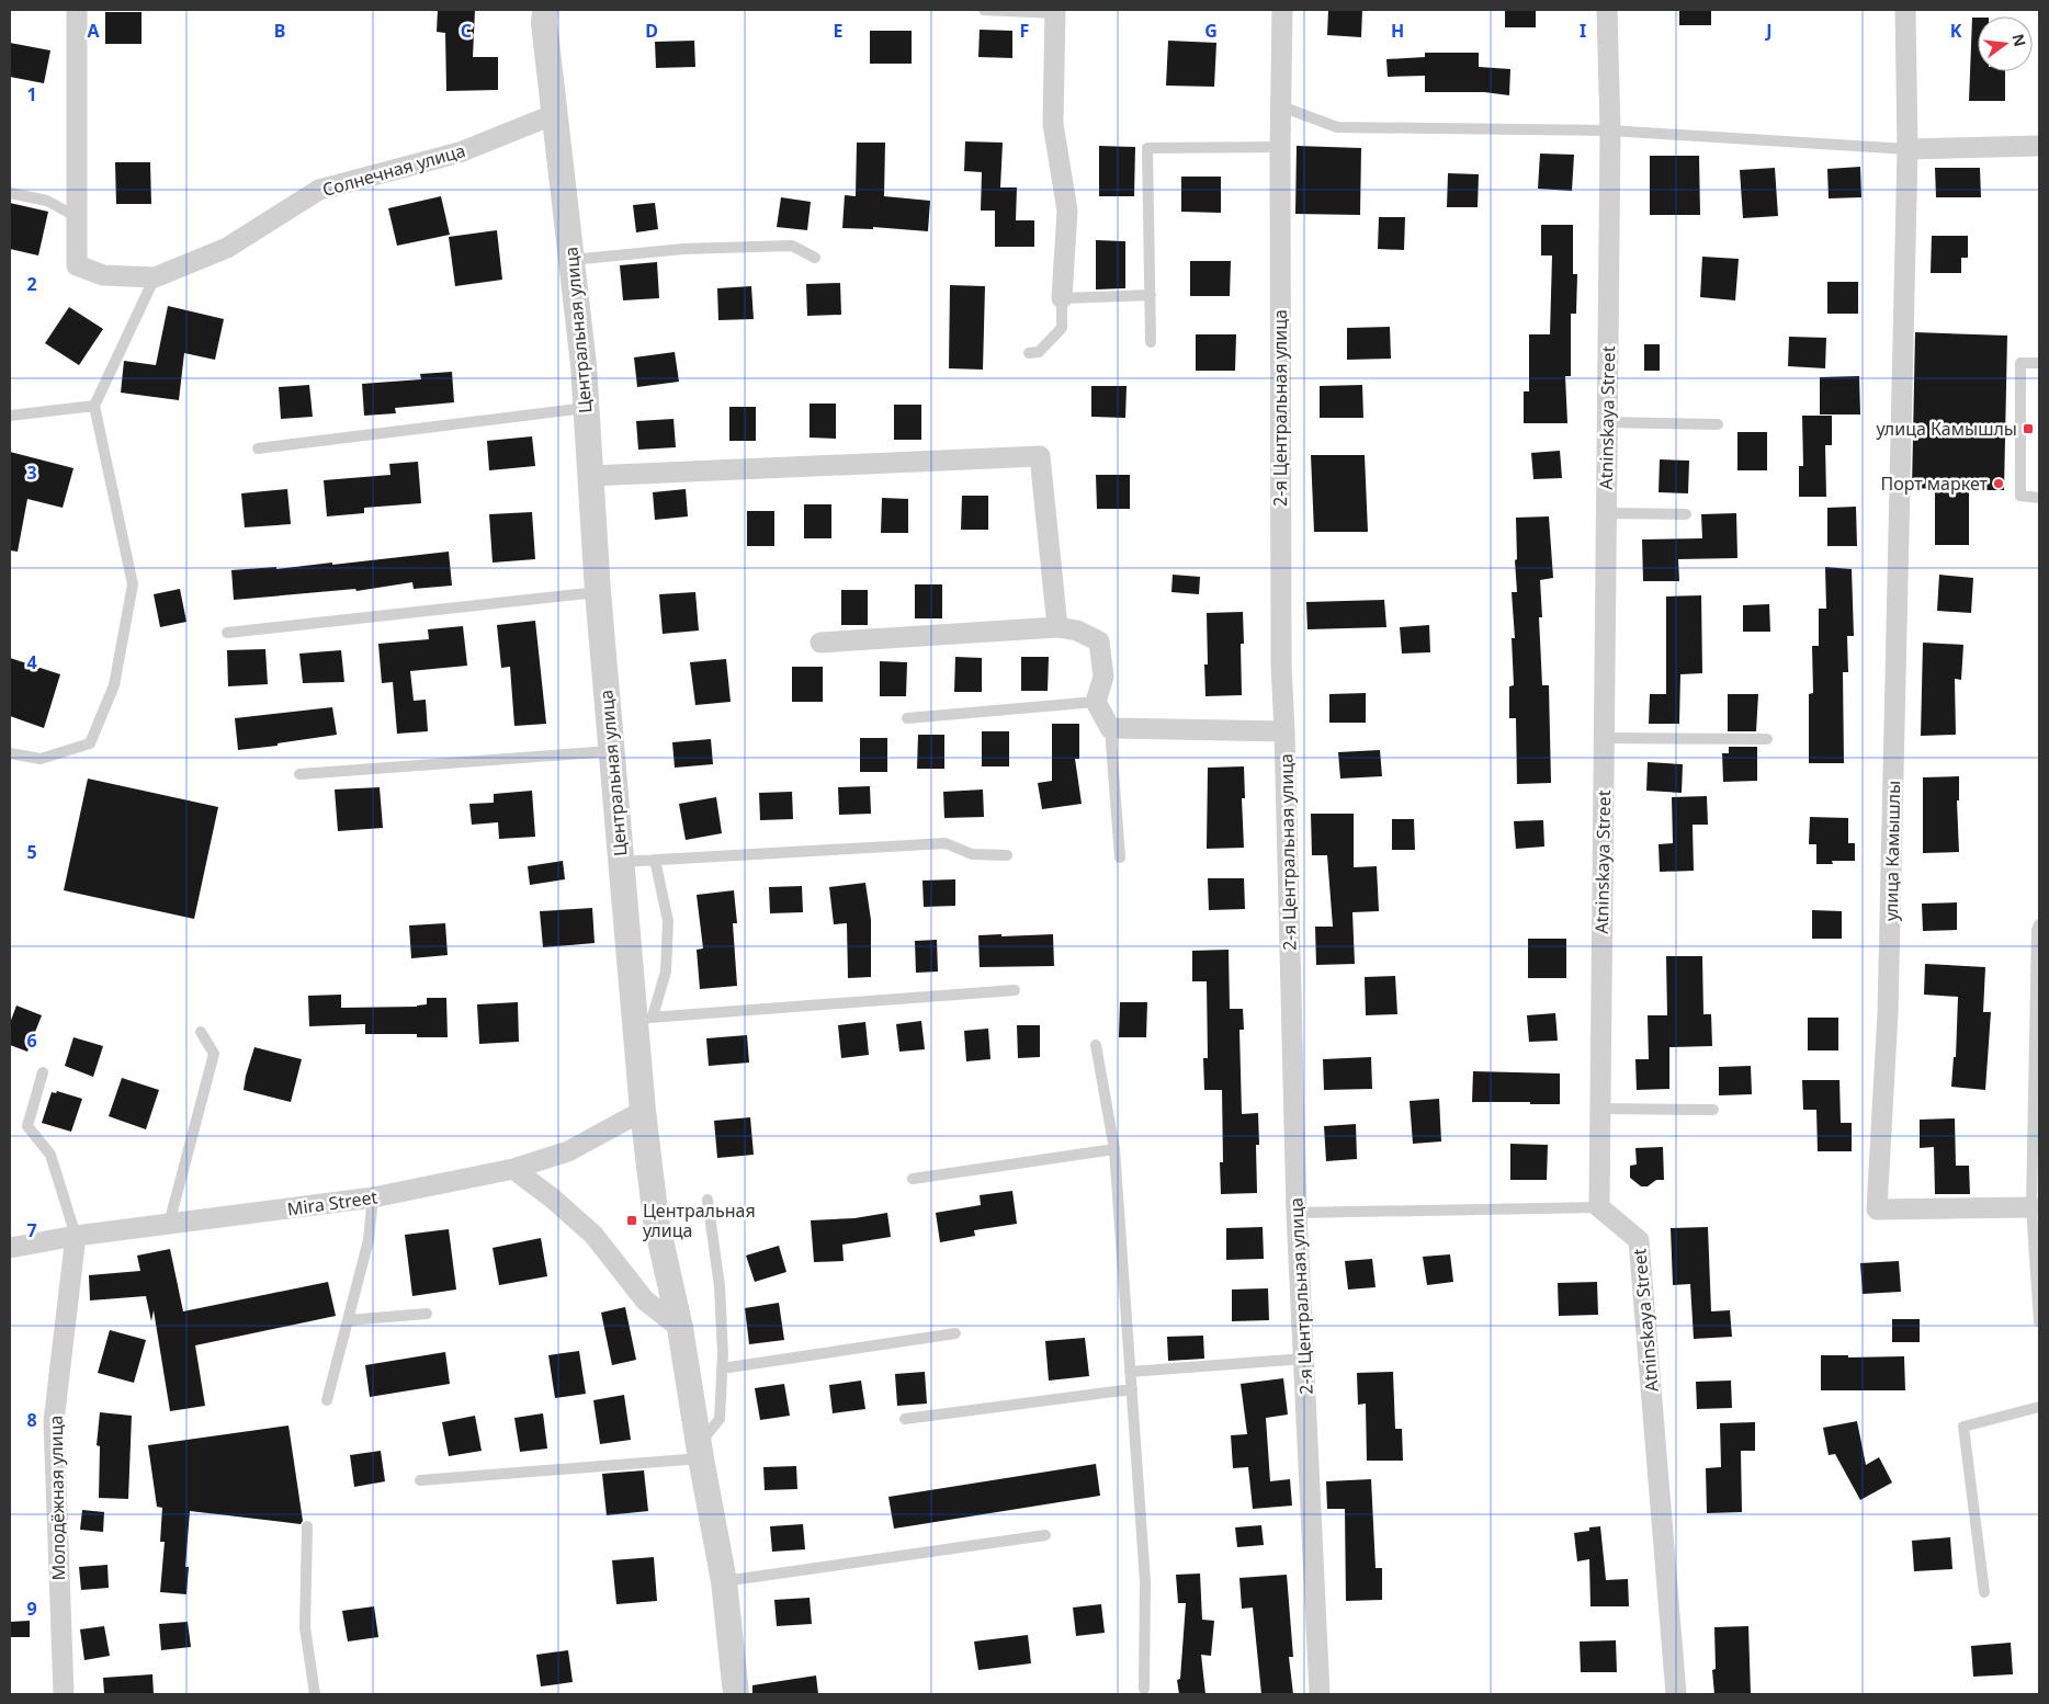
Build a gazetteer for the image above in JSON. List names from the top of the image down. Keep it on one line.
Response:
{"streets":{"street":["Солнечная улица","Центральная улица","2-я Центральная улица","Atninskaya Street","улица Камышлы","Mira Street","Молодёжная улица"]},"crossings":[["Солнечная улица","Центральная улица"],["Центральная улица","Mira Street"],["Mira Street","Молодёжная улица"]],"places":{"transit":["улица Камышлы","Центральная улица"],"other":["Порт маркет"]},"north":"right","grid":{"columns":["A","B","C","D","E","F","G","H","I","J","K"],"rows":["1","2","3","4","5","6","7","8","9"]}}
